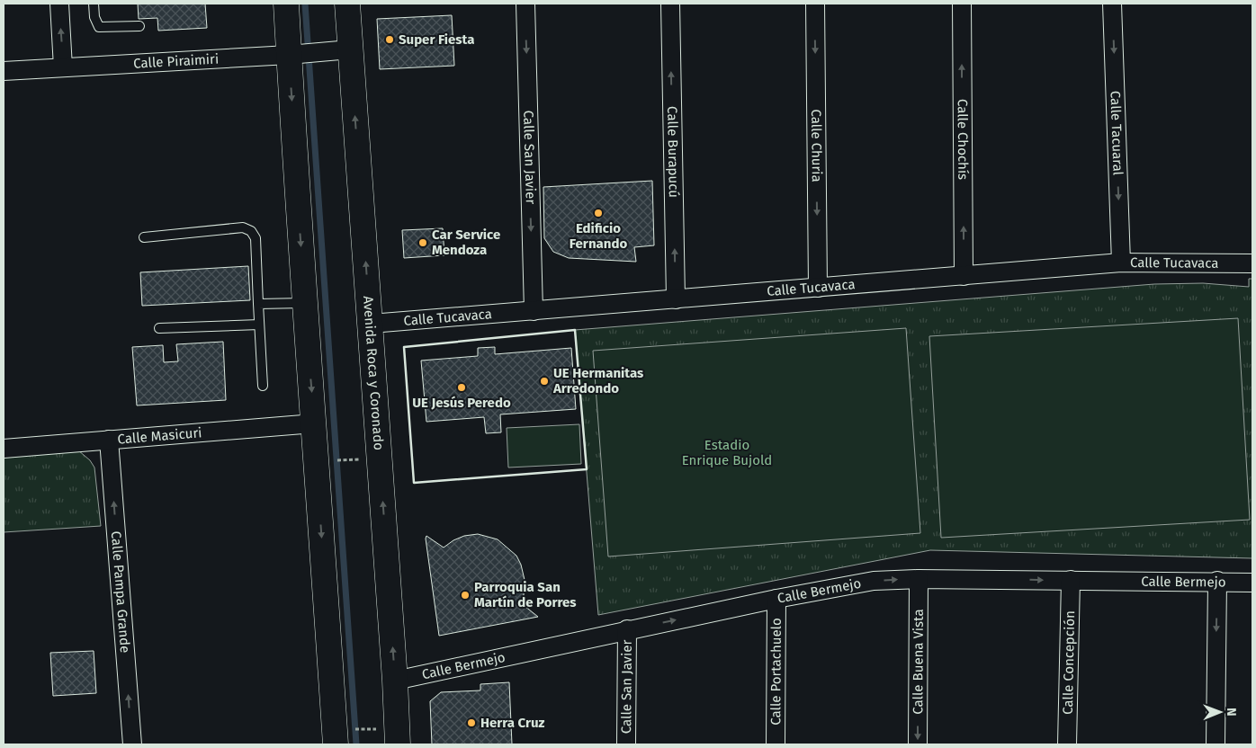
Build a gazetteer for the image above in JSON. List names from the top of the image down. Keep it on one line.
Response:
{"streets":{"main road":["Avenida Roca y Coronado"],"street":["Calle Piraimiri","Calle Tacuaral","Calle Chochís","Calle Churia","Calle Burapucú","Calle San Javier","Calle Tucavaca","Calle Masicuri","Calle Bermejo","Calle Pampa Grande","Calle Buena Vista","Calle Concepción","Calle Portachuelo"]},"crossings":[["Calle Piraimiri","Avenida Roca y Coronado"],["Calle Tacuaral","Calle Tucavaca"],["Calle Chochís","Calle Tucavaca"],["Calle Churia","Calle Tucavaca"],["Calle Burapucú","Calle Tucavaca"],["Calle San Javier","Calle Tucavaca"],["Calle San Javier","Calle Bermejo"],["Calle Tucavaca","Avenida Roca y Coronado"],["Avenida Roca y Coronado","Calle Bermejo"],["Calle Masicuri","Calle Pampa Grande"],["Calle Bermejo","Calle Buena Vista"],["Calle Bermejo","Calle Concepción"],["Calle Bermejo","Calle Portachuelo"]],"one_way":["Calle Tacuaral","Calle Chochís","Calle Churia","Calle Burapucú","Calle San Javier","Calle Bermejo","Calle Pampa Grande","Calle Buena Vista"],"parks":["Estadio Enrique Bujold"],"places":["Super Fiesta","Edificio Fernando","Car Service Mendoza","UE Hermanitas Arredondo","UE Jesús Peredo","Parroquia San Martín de Porres","Herra Cruz"],"north":"right"}
